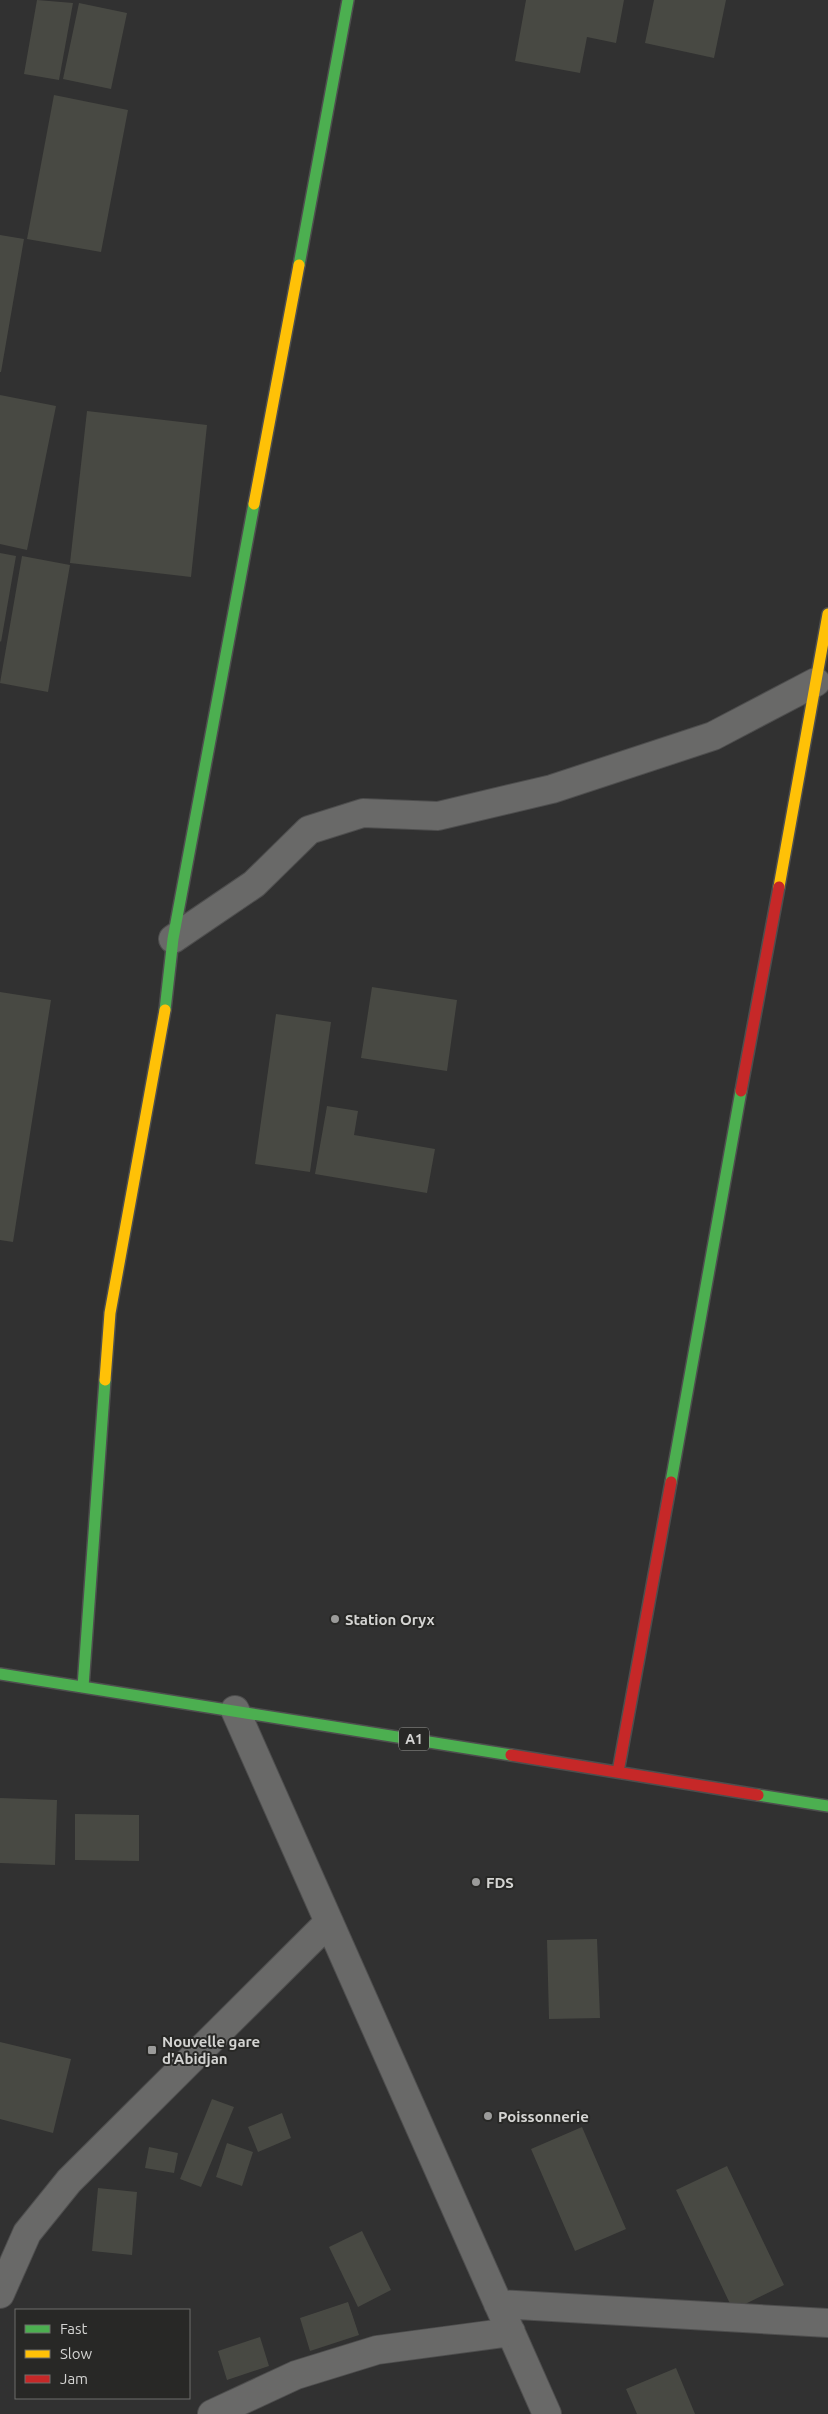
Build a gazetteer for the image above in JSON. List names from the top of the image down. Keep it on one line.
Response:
{"streets":{"street":["A1"]},"places":{"other":["Station Oryx","FDS","Poissonnerie"],"transit":["Nouvelle gare d'Abidjan"]},"legend":["Fast","Slow","Jam"]}
